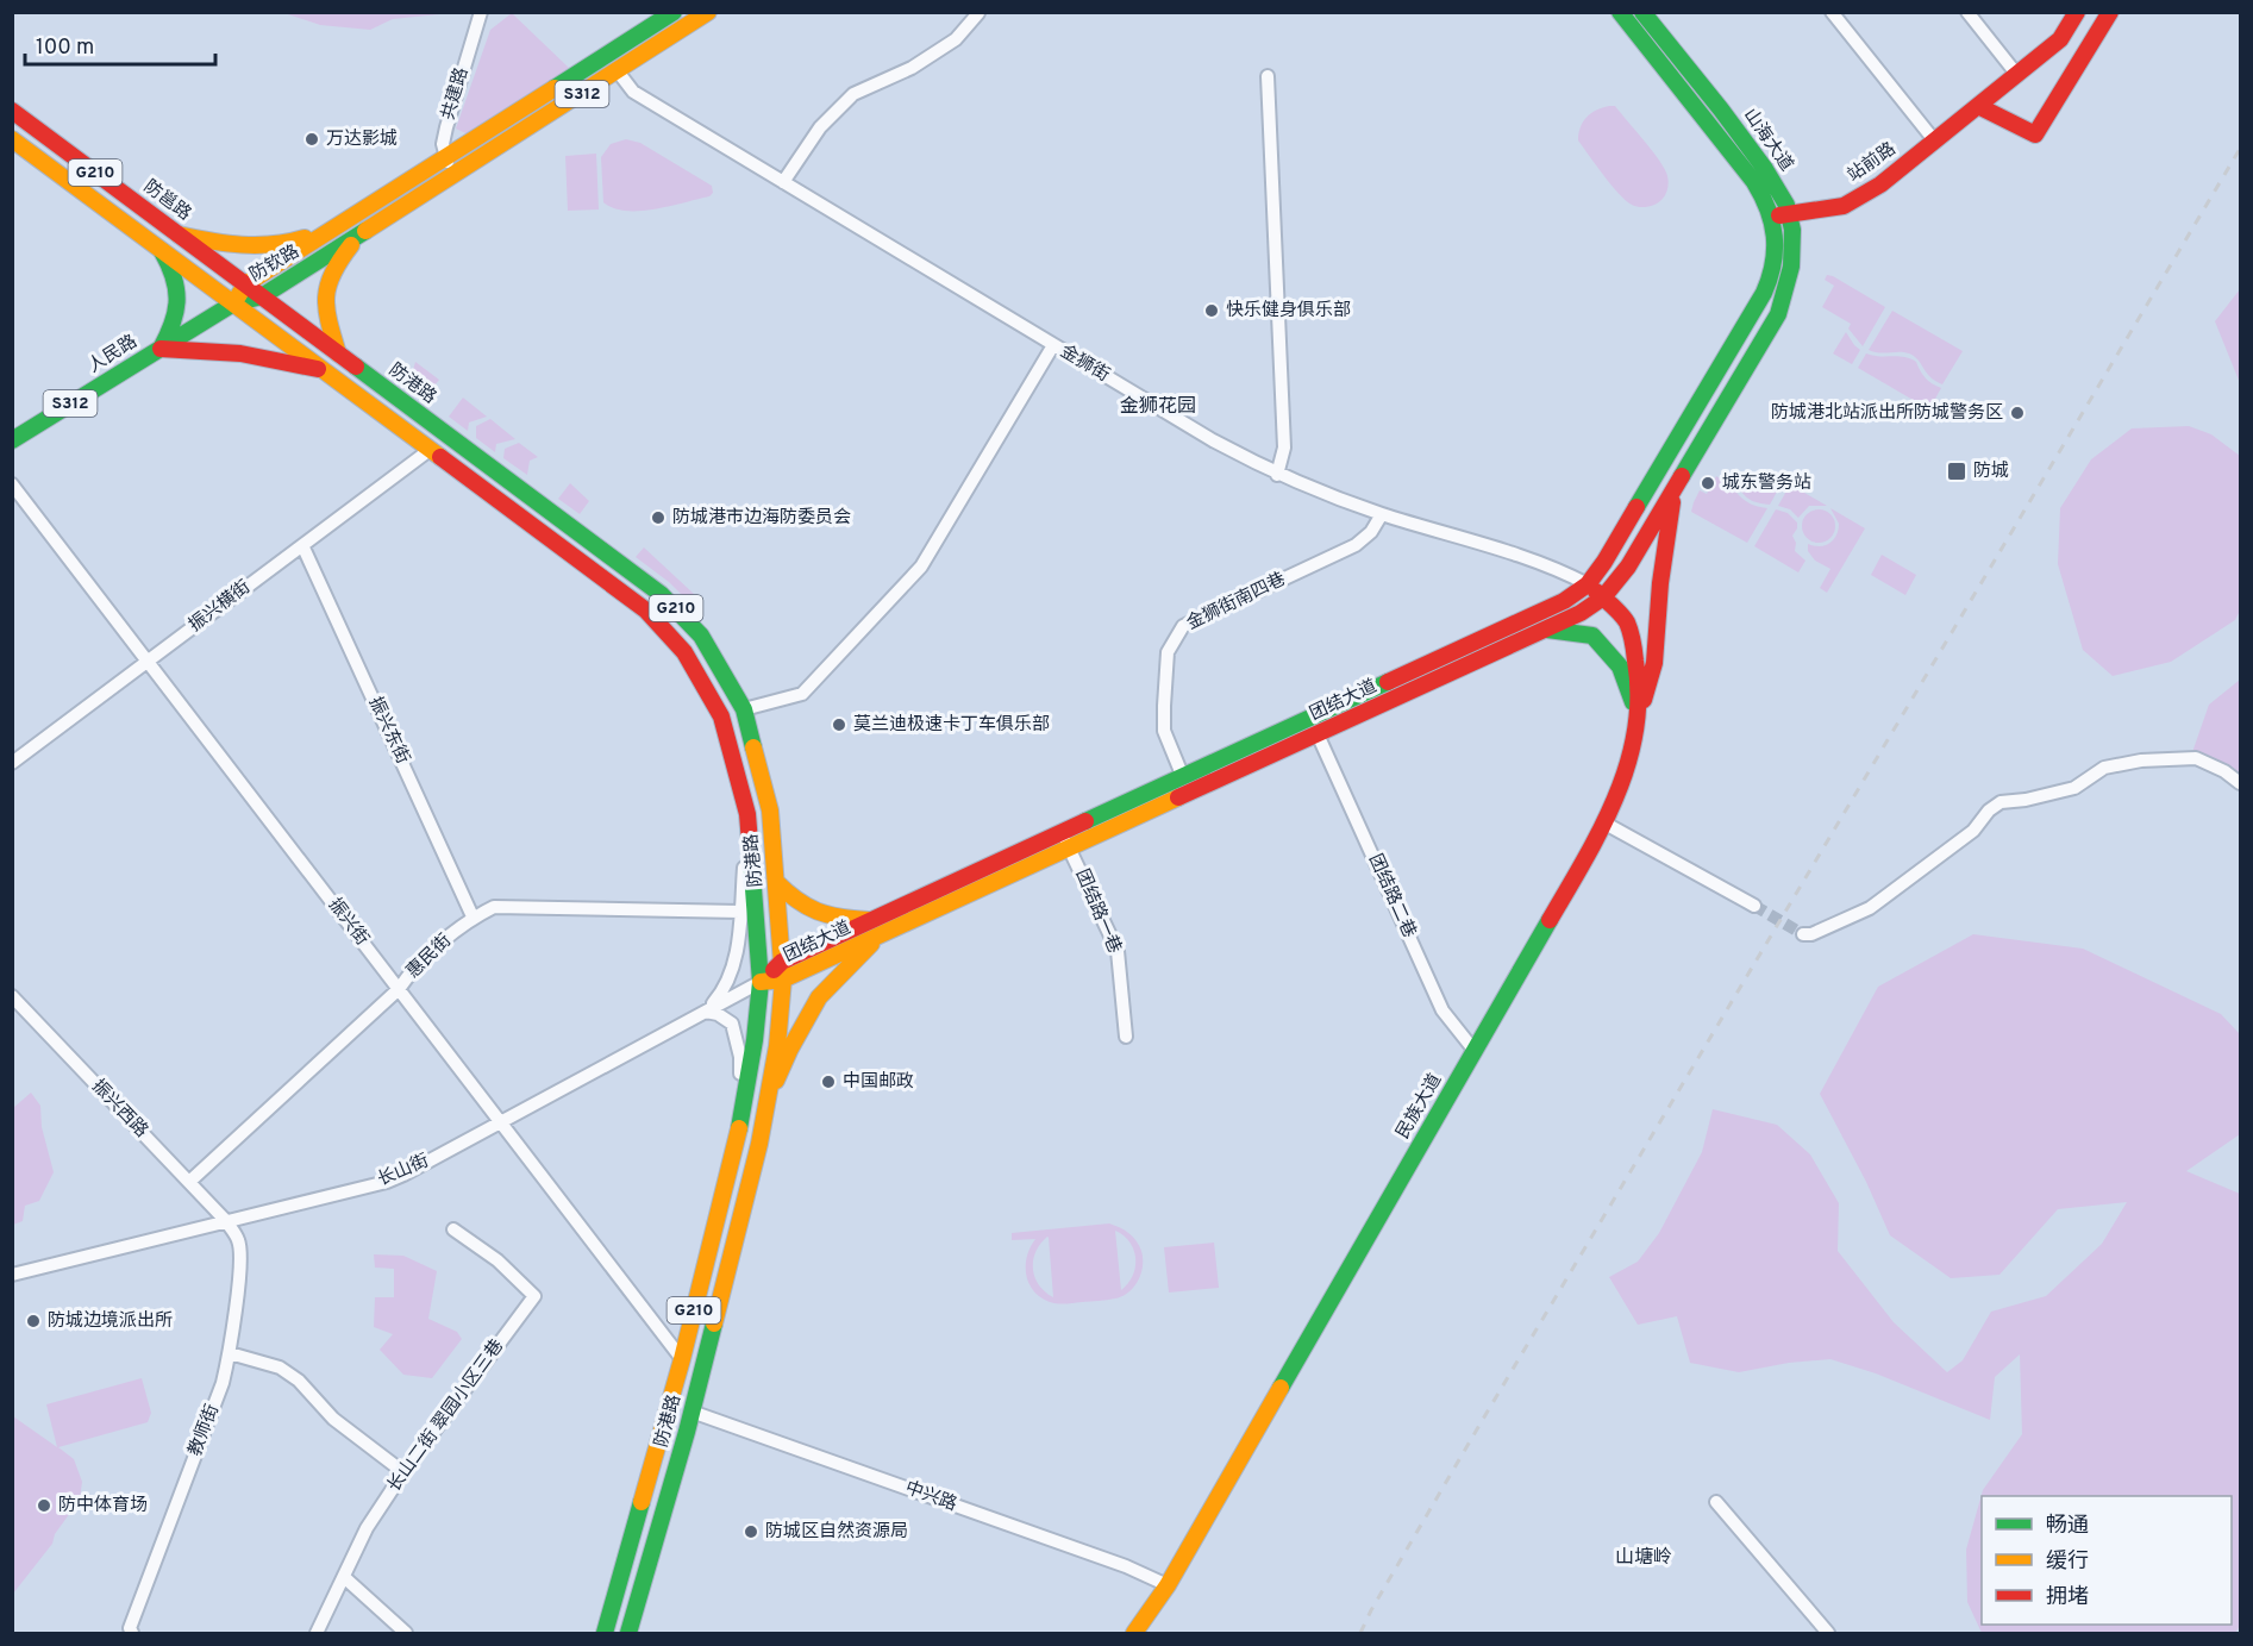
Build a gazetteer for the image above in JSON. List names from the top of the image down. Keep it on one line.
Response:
{"streets":{"main road":["S312","山海大道","站前路","G210","防邕路","防钦路","人民路","防港路","团结大道","民族大道"],"street":["共建路","金狮街","金狮街南四巷","振兴横街","振兴东街","团结路二巷","团结路一巷","振兴街","惠民街","振兴西路","长山街","长山二街 翠园小区三巷","教师街","中兴路"]},"crossings":[["共建路","防钦路"],["山海大道","站前路"],["山海大道","团结大道"],["G210","防钦路"],["G210","人民路"],["G210","防港路"],["防邕路","防钦路"],["防邕路","防港路"],["防钦路","人民路"],["防钦路","金狮街"],["防钦路","防港路"],["人民路","防港路"],["金狮街","金狮街南四巷"],["金狮街","团结大道"],["金狮街","民族大道"],["防港路","振兴横街"],["防港路","团结大道"],["防港路","振兴街"],["防港路","长山街"],["防港路","中兴路"],["金狮街南四巷","团结大道"],["振兴横街","振兴东街"],["振兴横街","振兴街"],["团结大道","团结路二巷"],["团结大道","团结路一巷"],["团结大道","民族大道"],["团结大道","长山街"],["振兴东街","惠民街"],["团结路二巷","民族大道"],["振兴街","惠民街"],["振兴街","长山街"],["惠民街","振兴西路"],["民族大道","中兴路"],["振兴西路","长山街"],["振兴西路","教师街"],["长山街","教师街"]],"districts":["金狮花园","山塘岭"],"places":{"other":["万达影城","快乐健身俱乐部","防城港北站派出所防城警务区","城东警务站","防城港市边海防委员会","莫兰迪极速卡丁车俱乐部","中国邮政","防城边境派出所","防中体育场","防城区自然资源局"],"transit":["防城"]},"legend":["畅通","缓行","拥堵"],"scale_bar":"100 m"}
